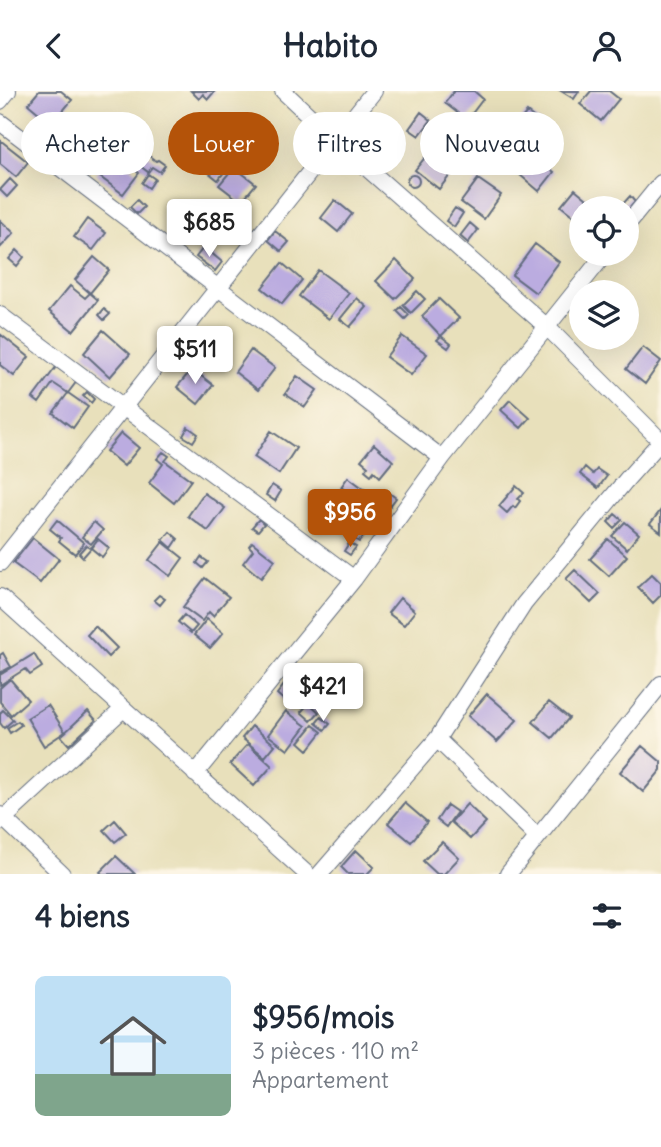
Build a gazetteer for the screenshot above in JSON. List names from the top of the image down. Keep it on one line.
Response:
{"page":{"header":"Habito","chip":["Acheter","Louer","Filtres","Nouveau"],"price":["$685","$511","$956","$421"],"heading":"4 biens","list":[{"name":"$956/mois","note":"3 pièces · 110 m² · Appartement"}]}}
